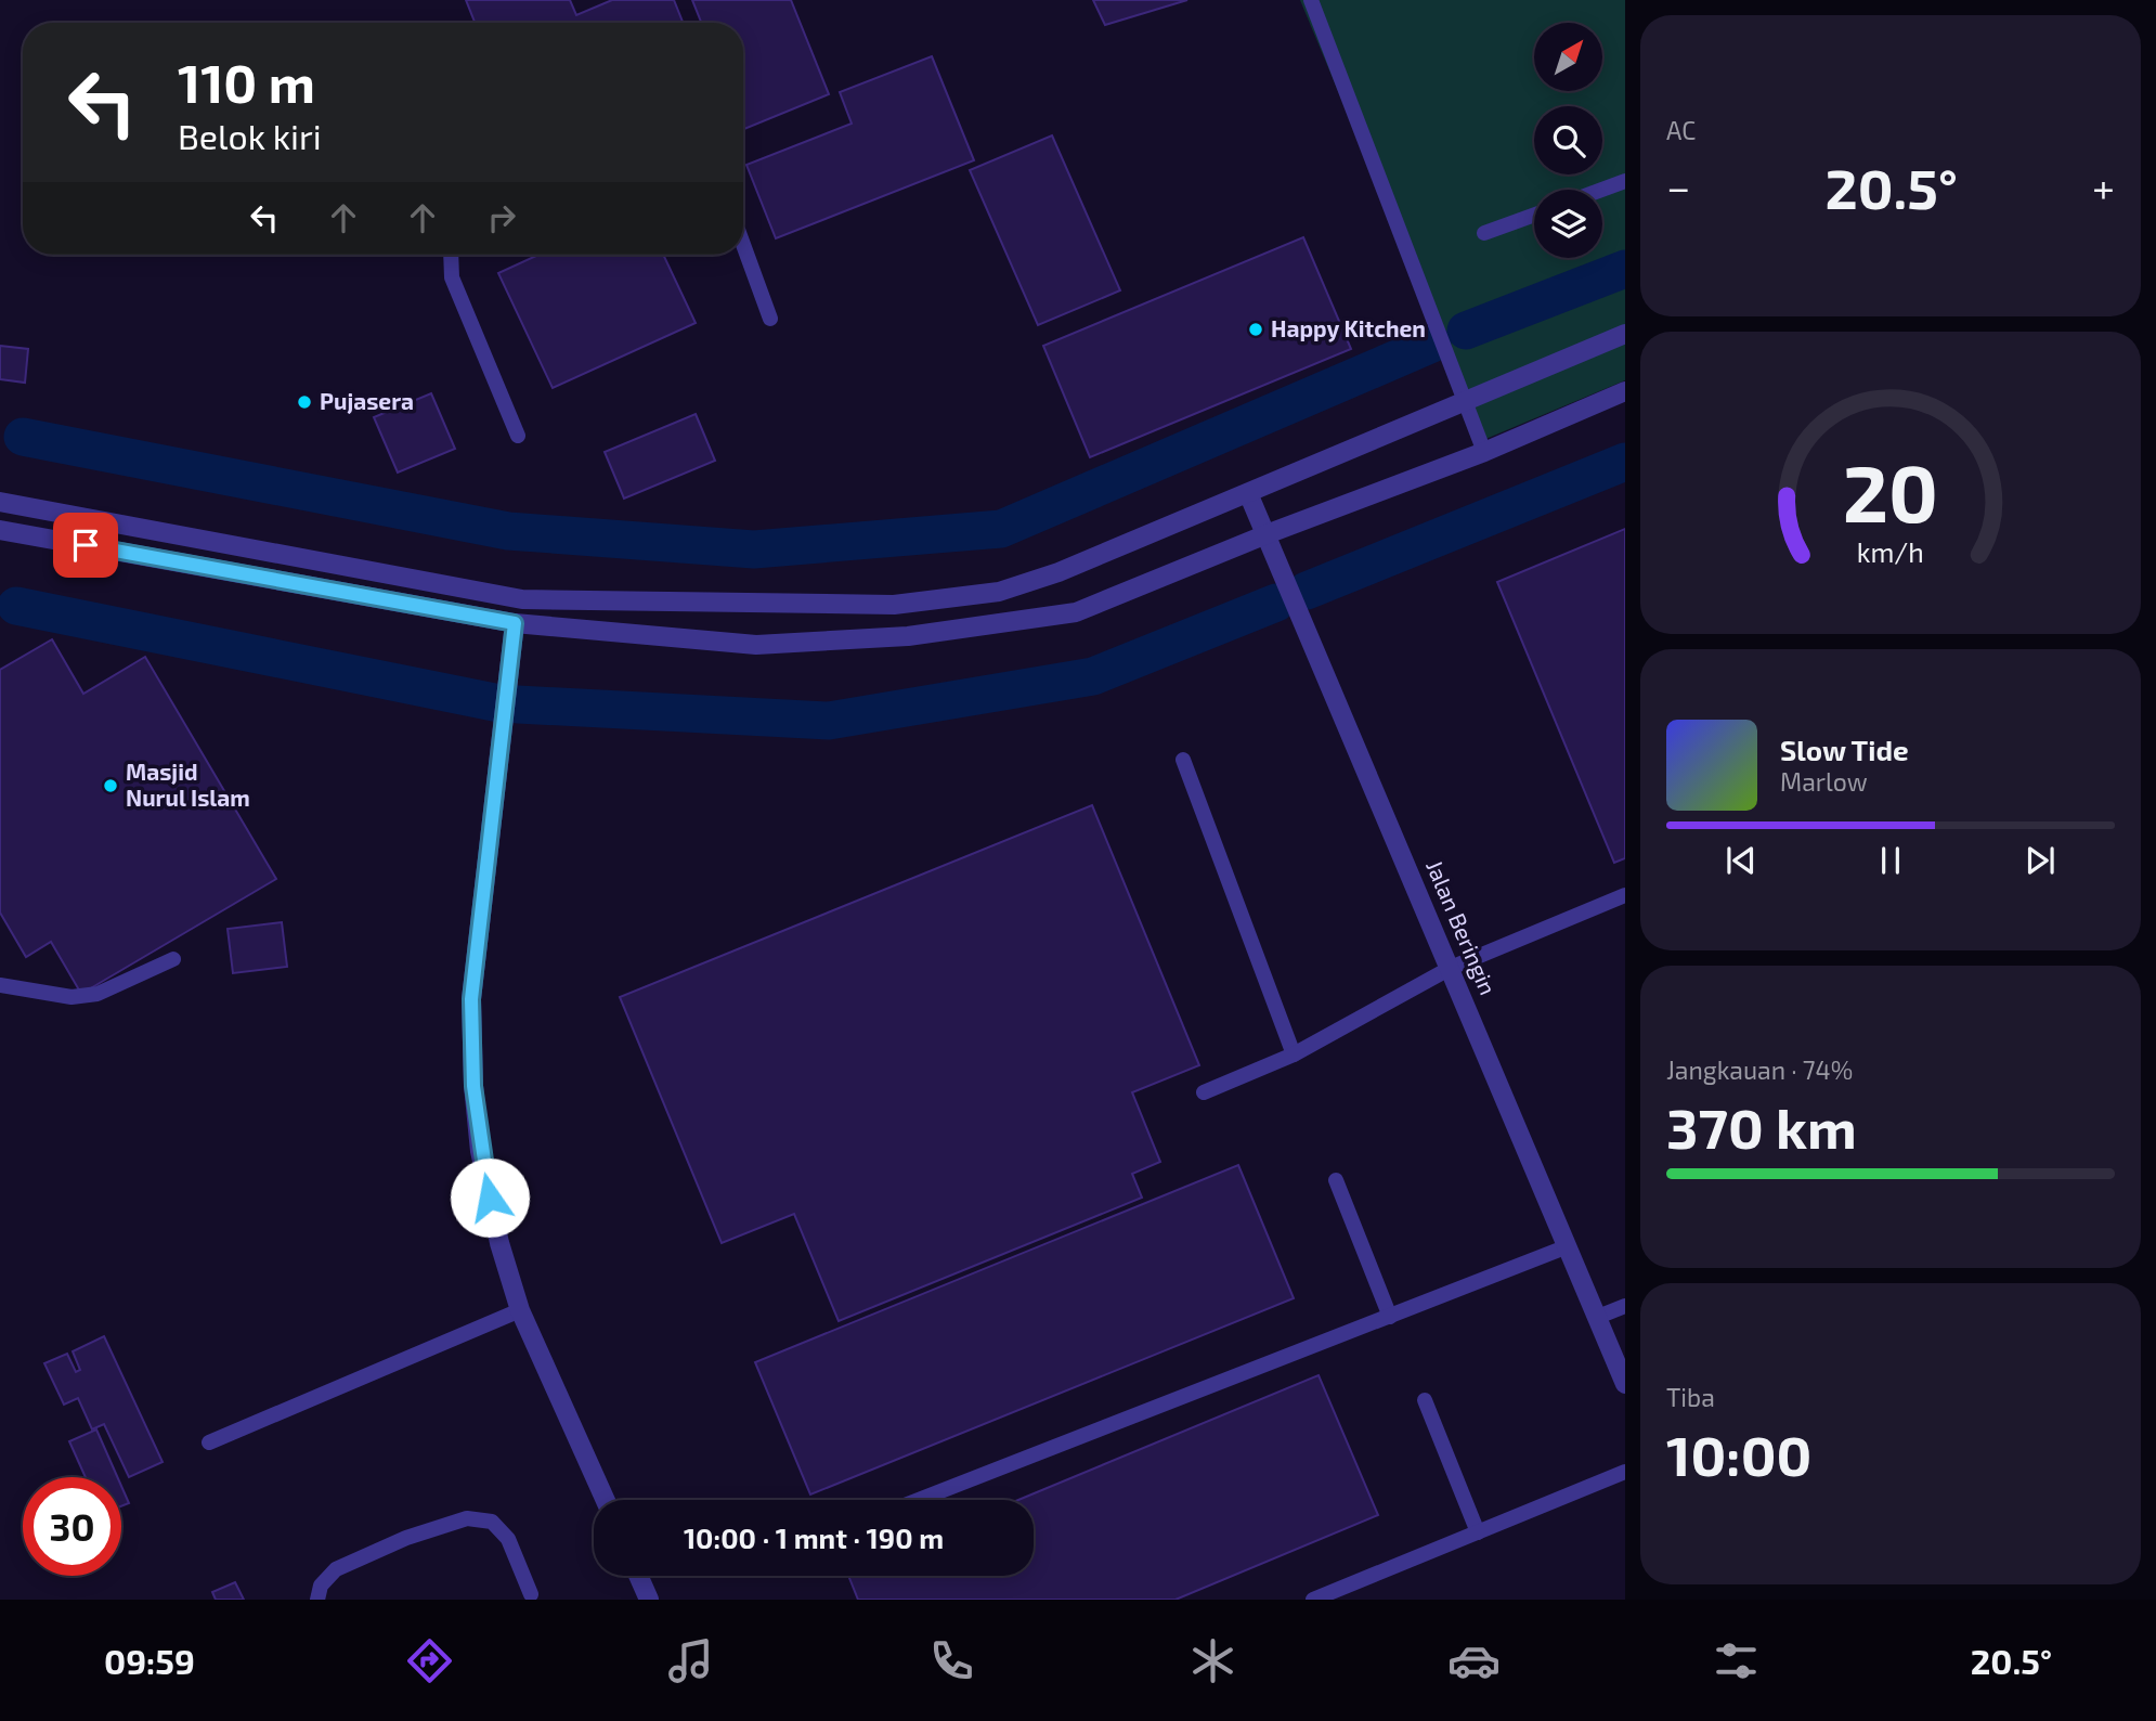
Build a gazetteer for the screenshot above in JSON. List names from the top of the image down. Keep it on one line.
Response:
{"streets":{"street":["Jalan Beringin"]},"places":["Happy Kitchen","Pujasera","Masjid Nurul Islam"],"north":"top right","page":{"tile":["AC",["Jangkauan · 74%","370 km"],["Tiba","10:00"]],"turn":["110 m","Belok kiri"],"heat":["−","20.5°","+"],"song":["Slow Tide","Marlow"],"limit":"30","trip":"10:00 · 1 mnt · 190 m","tabs":["09:59","20.5°"],"gauge":["20","km/h"]}}
